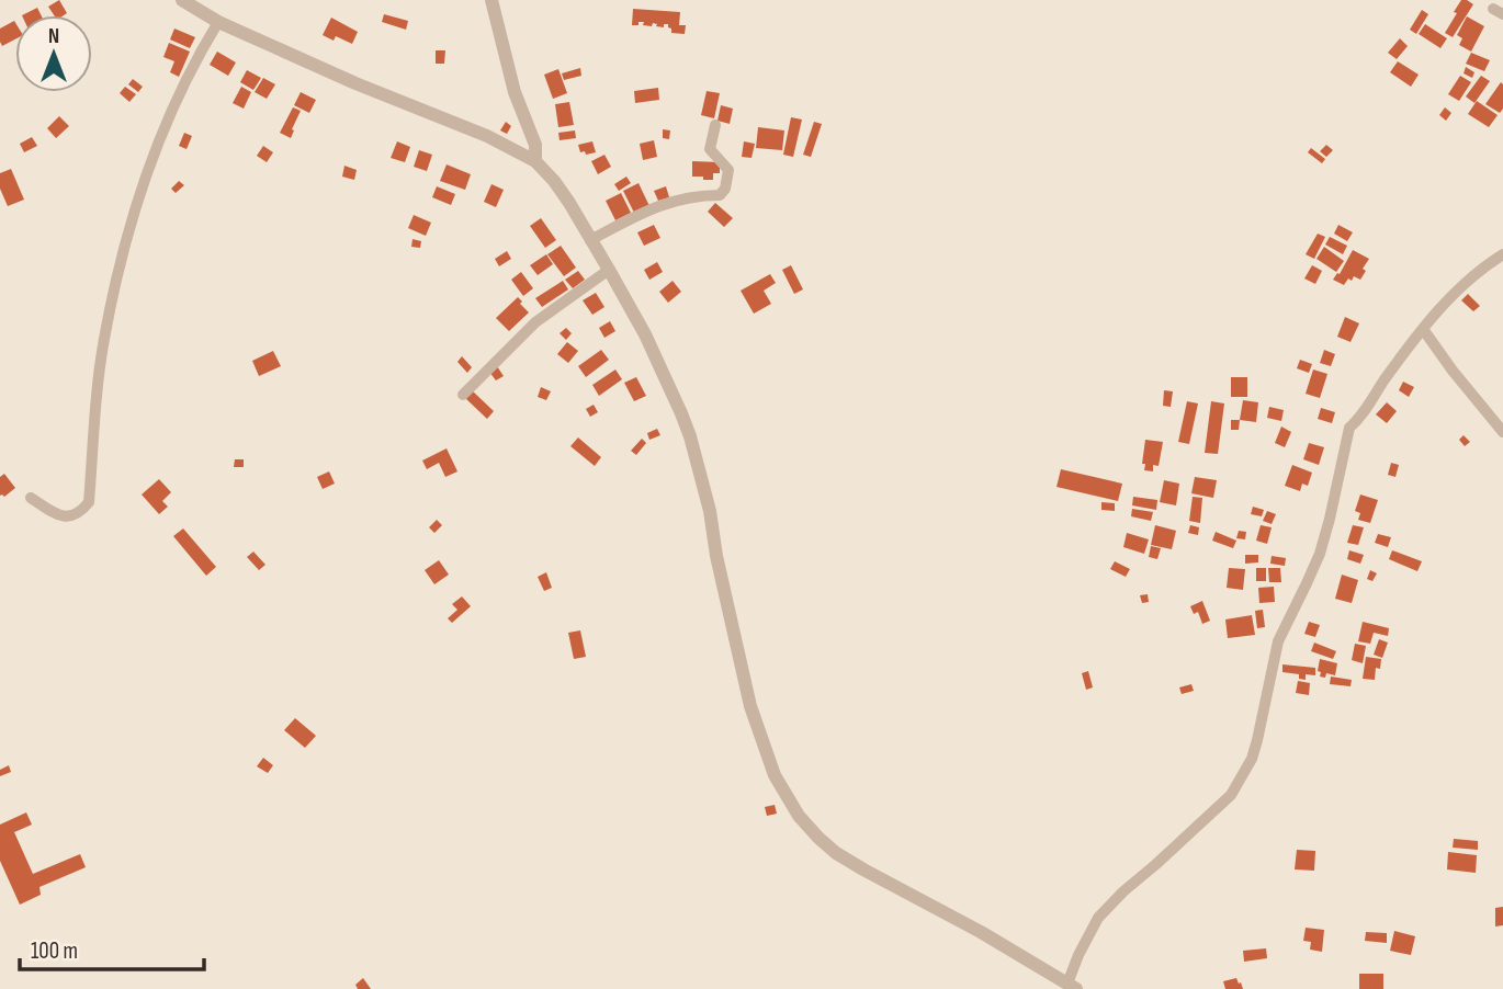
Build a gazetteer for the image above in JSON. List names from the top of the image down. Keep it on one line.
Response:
{"scale_bar":"100 m","north":"top"}
